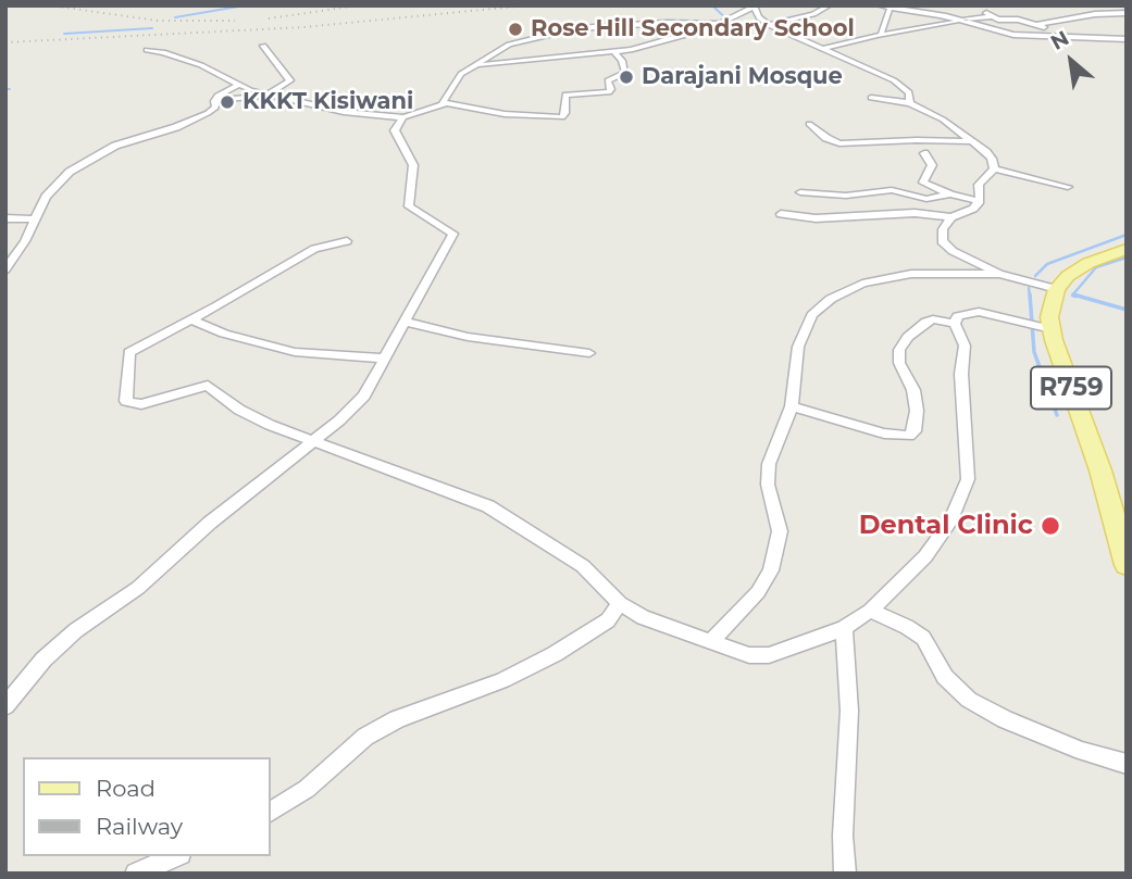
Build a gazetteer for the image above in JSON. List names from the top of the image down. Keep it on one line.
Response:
{"streets":{"main road":["R759"]},"places":["Rose Hill Secondary School","Darajani Mosque","KKKT Kisiwani","Dental Clinic"],"legend":["Road","Railway"],"north":"top left"}
